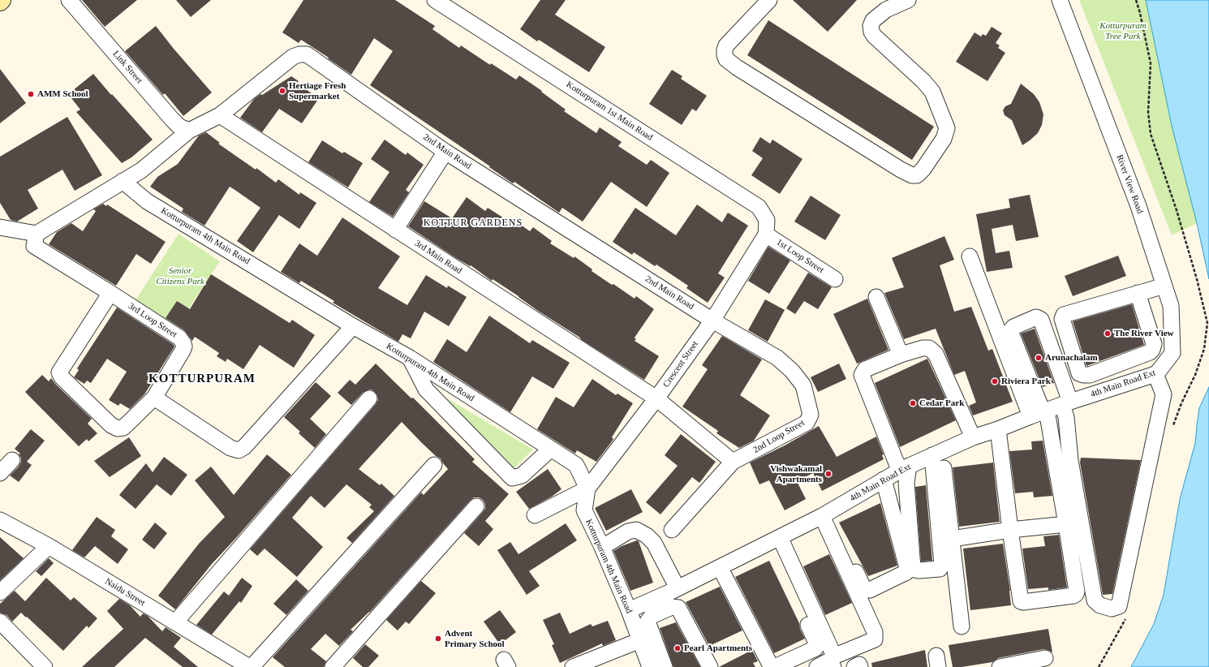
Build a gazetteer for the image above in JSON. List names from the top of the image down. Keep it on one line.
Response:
{"streets":{"street":["Link Street","Kotturpuram 1st Main Road","2nd Main Road","River View Road","Kotturpuram 4th Main Road","1st Loop Street","3rd Main Road","3rd Loop Street","Crescent Street","4th Main Road Ext","2nd Loop Street","Naidu Street"]},"crossings":[["Link Street","2nd Main Road"],["Kotturpuram 1st Main Road","1st Loop Street"],["Kotturpuram 1st Main Road","Crescent Street"],["2nd Main Road","Kotturpuram 4th Main Road"],["2nd Main Road","3rd Main Road"],["2nd Main Road","Crescent Street"],["2nd Main Road","2nd Loop Street"],["River View Road","4th Main Road Ext"],["Kotturpuram 4th Main Road","Crescent Street"],["Kotturpuram 4th Main Road","4th Main Road Ext"],["1st Loop Street","Crescent Street"],["3rd Main Road","Crescent Street"],["3rd Main Road","2nd Loop Street"],["Crescent Street","2nd Loop Street"]],"districts":["KOTTUR GARDENS","KOTTURPURAM"],"parks":["Kotturpuram Tree Park","Senior Citizens Park"],"places":["Hertiage Fresh Supermarket","AMM School","The River View","Arunachalam","Riviera Park","Cedar Park","Vishwakamal Apartments","Advent Primary School","Pearl Apartments"]}
